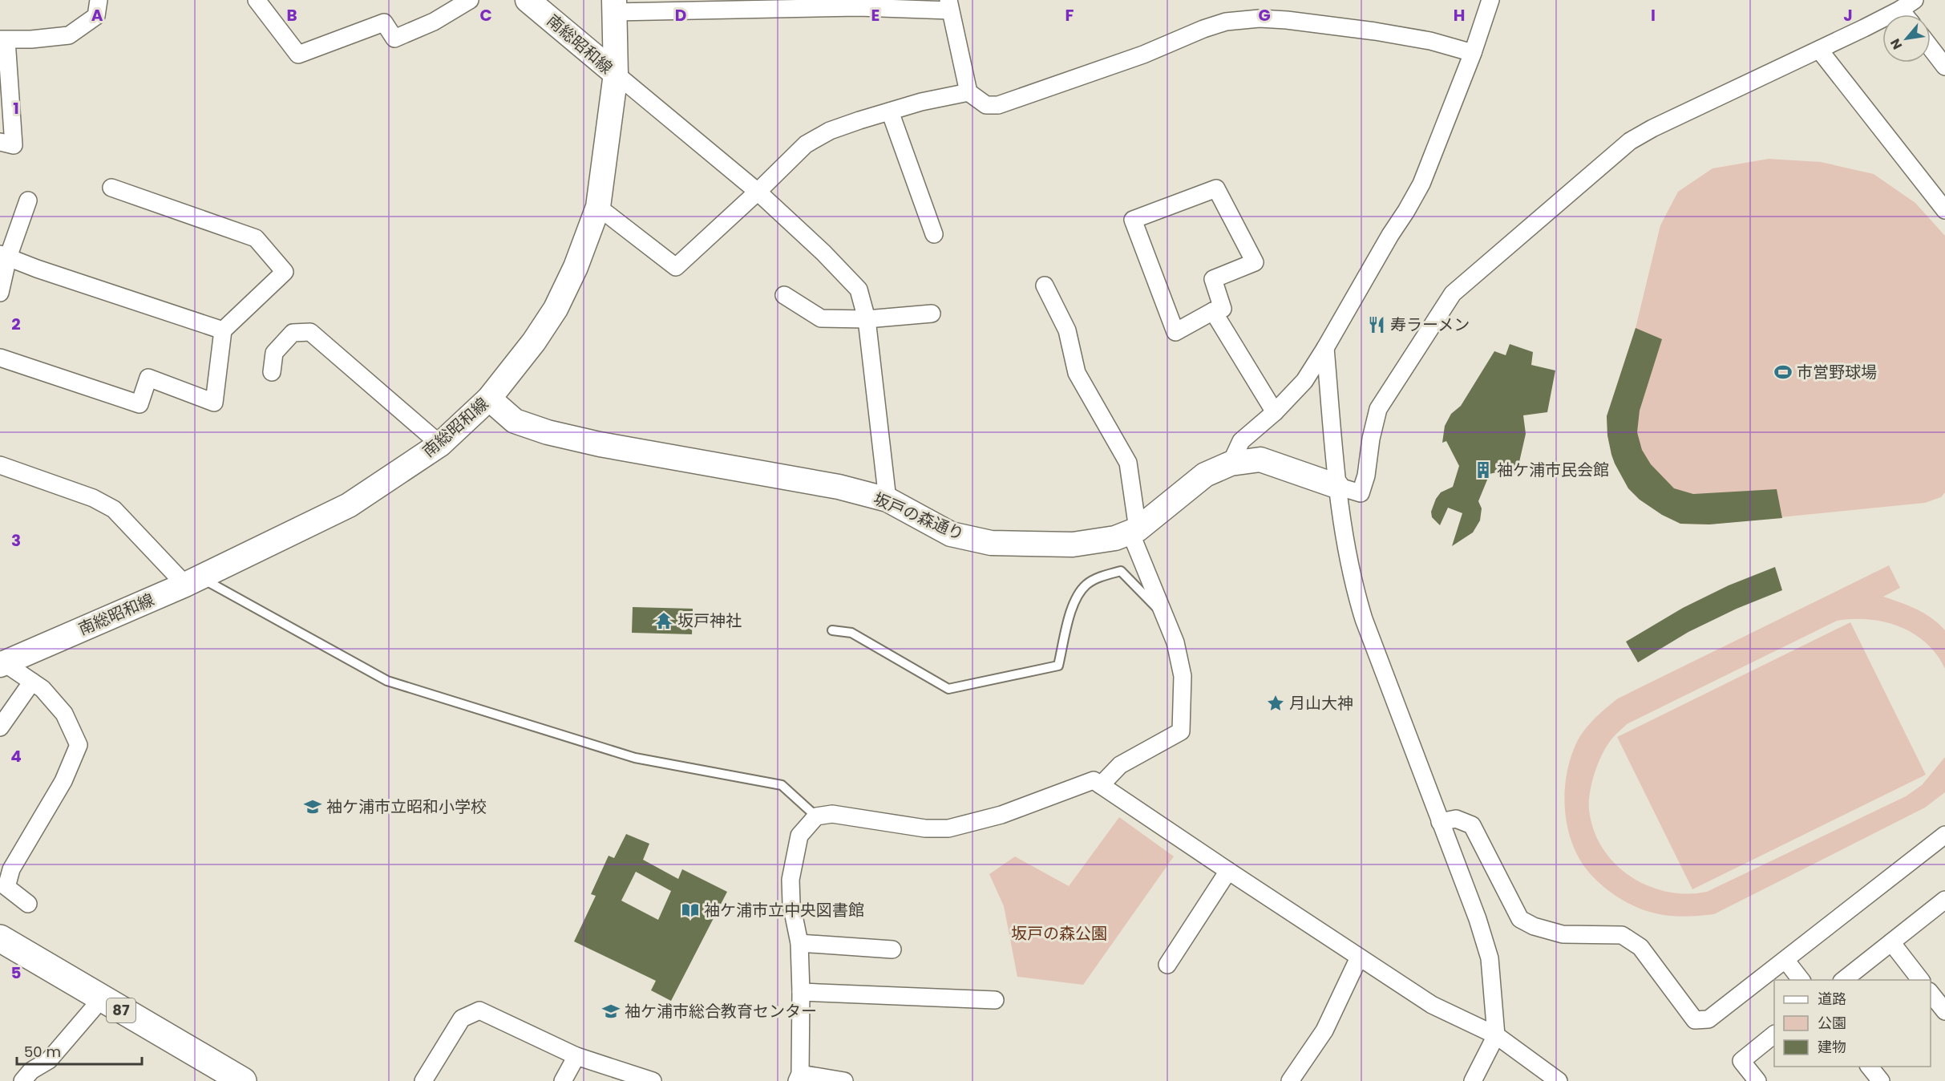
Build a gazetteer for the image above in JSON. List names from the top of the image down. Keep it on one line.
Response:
{"streets":{"main road":["南総昭和線","坂戸の森通り","87"]},"crossings":[["南総昭和線","坂戸の森通り"]],"parks":["坂戸の森公園"],"places":{"restaurant":["寿ラーメン"],"sports":["市営野球場"],"building":["袖ケ浦市民会館"],"temple":["坂戸神社"],"place":["月山大神"],"school or university":["袖ケ浦市立昭和小学校","袖ケ浦市総合教育センター"],"library":["袖ケ浦市立中央図書館"]},"legend":["道路","公園","建物"],"scale_bar":"50 m","north":"bottom left","grid":{"columns":["A","B","C","D","E","F","G","H","I","J"],"rows":["1","2","3","4","5"]}}
